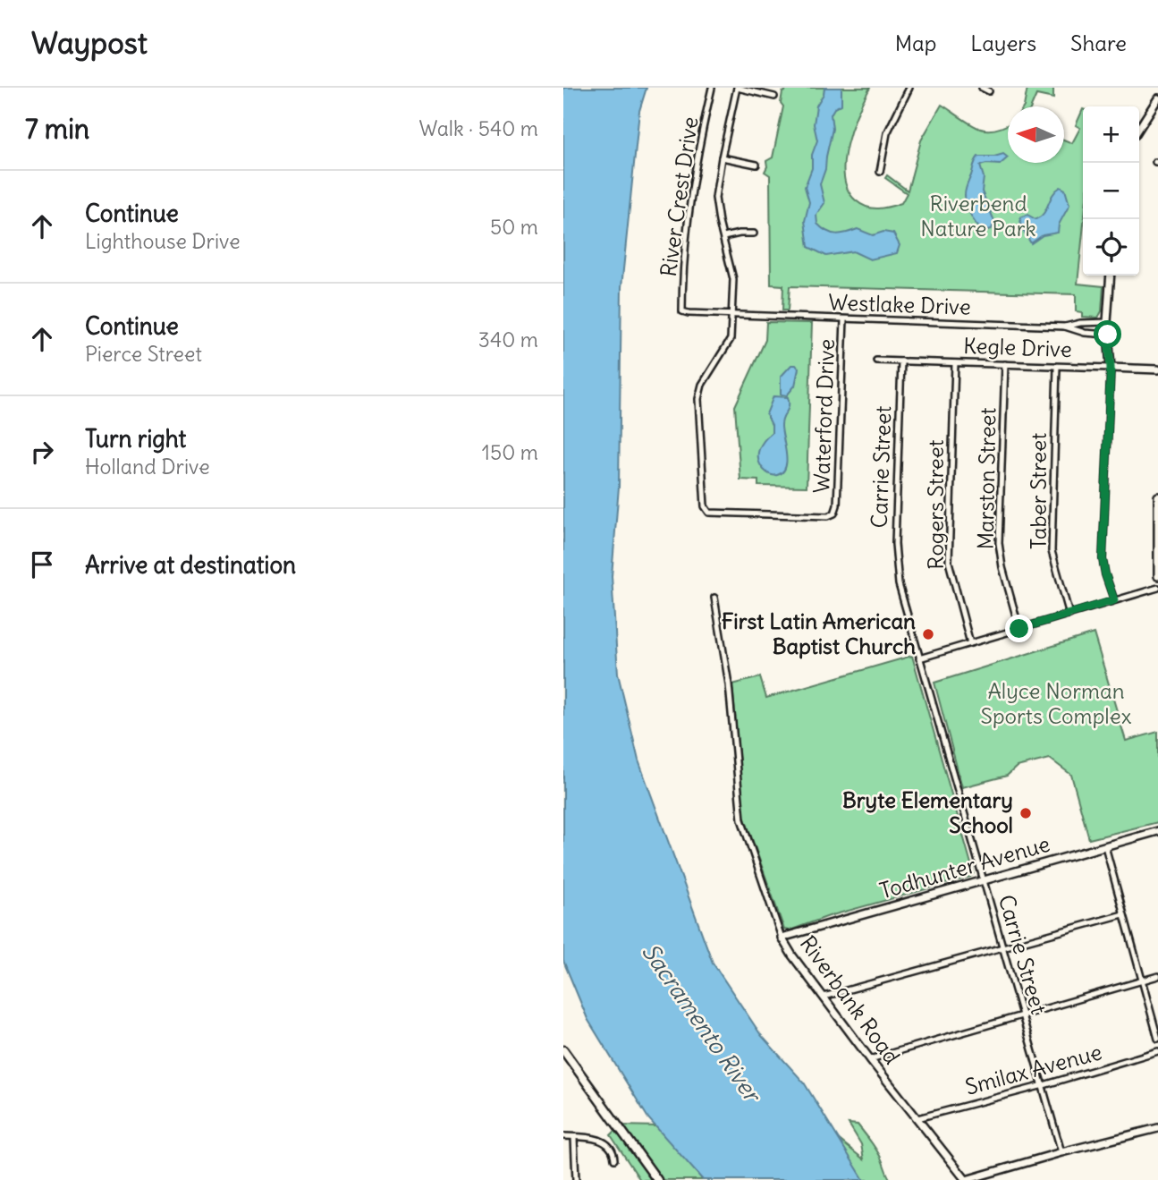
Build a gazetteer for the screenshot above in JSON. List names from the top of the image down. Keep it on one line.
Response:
{"streets":{"street":["River Crest Drive","Westlake Drive","Kegle Drive","Waterford Drive","Carrie Street","Marston Street","Taber Street","Rogers Street","Todhunter Avenue","Riverbank Road","Smilax Avenue"]},"crossings":[["River Crest Drive","Westlake Drive"],["Westlake Drive","Waterford Drive"],["Kegle Drive","Carrie Street"],["Kegle Drive","Marston Street"],["Kegle Drive","Taber Street"],["Kegle Drive","Rogers Street"],["Carrie Street","Todhunter Avenue"],["Carrie Street","Smilax Avenue"],["Todhunter Avenue","Riverbank Road"],["Riverbank Road","Smilax Avenue"]],"water":["Sacramento River"],"parks":["Riverbend Nature Park","Alyce Norman Sports Complex"],"places":["First Latin American Baptist Church","Bryte Elementary School"],"north":"left","page":{"header":"Waypost","nav":["Map","Layers","Share"],"heading":["7 min","Walk · 540 m"],"map_buttons":["+","−"],"list":[["Continue","Lighthouse Drive","50 m"],["Continue","Pierce Street","340 m"],["Turn right","Holland Drive","150 m"],"Arrive at destination"]}}
